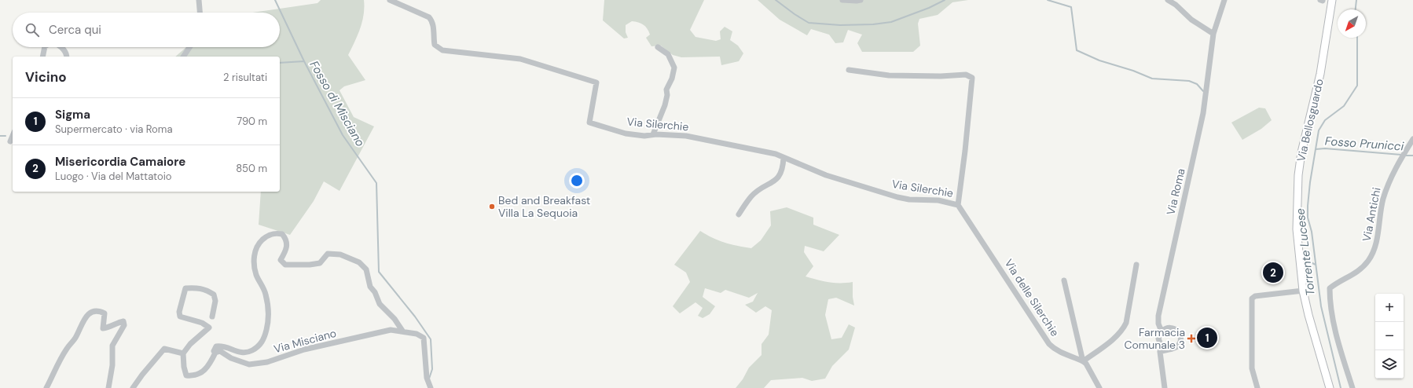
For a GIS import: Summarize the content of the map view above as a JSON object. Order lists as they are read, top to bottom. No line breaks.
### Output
{"streets":{"main road":["Via Bellosguardo"],"street":["Via Silerchie","Via Roma","Via Antichi","Via delle Silerchie","Via Misciano"]},"crossings":[["Via Silerchie","Via delle Silerchie"]],"water":["Fosso di Misciano","Fosso Prunicci","Torrente Lucese"],"places":{"other":["Bed and Breakfast Villa La Sequoia"],"health":["Farmacia Comunale 3"]},"north":"bottom left","page":{"search":"Cerca qui","heading":["Vicino","2 risultati"],"list":[{"mark":"1","name":"Sigma","note":"Supermercato · via Roma","value":"790 m"},{"mark":"2","name":"Misericordia Camaiore","note":"Luogo · Via del Mattatoio","value":"850 m"}],"pins":["2","1"],"map_buttons":["+","−"]}}
